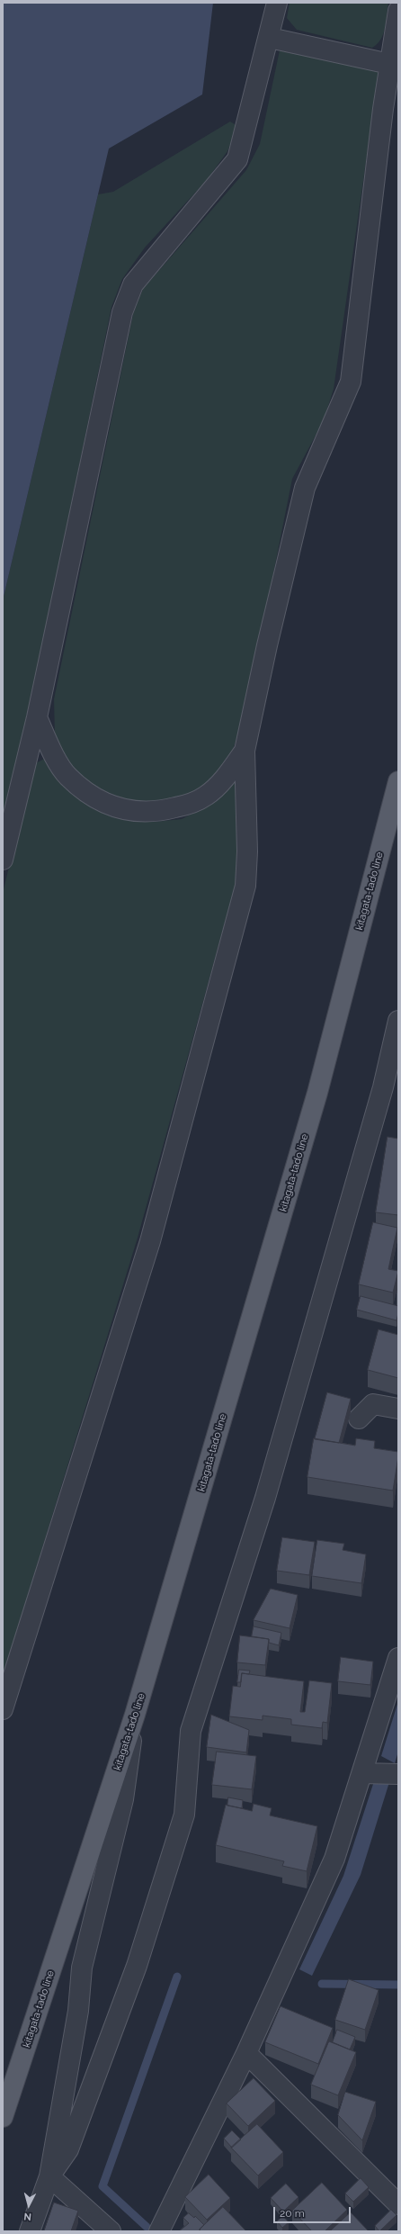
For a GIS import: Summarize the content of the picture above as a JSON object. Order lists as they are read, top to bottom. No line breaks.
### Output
{"streets":{"main road":["kitagata-tado line"]},"scale_bar":"20 m","north":"bottom"}
